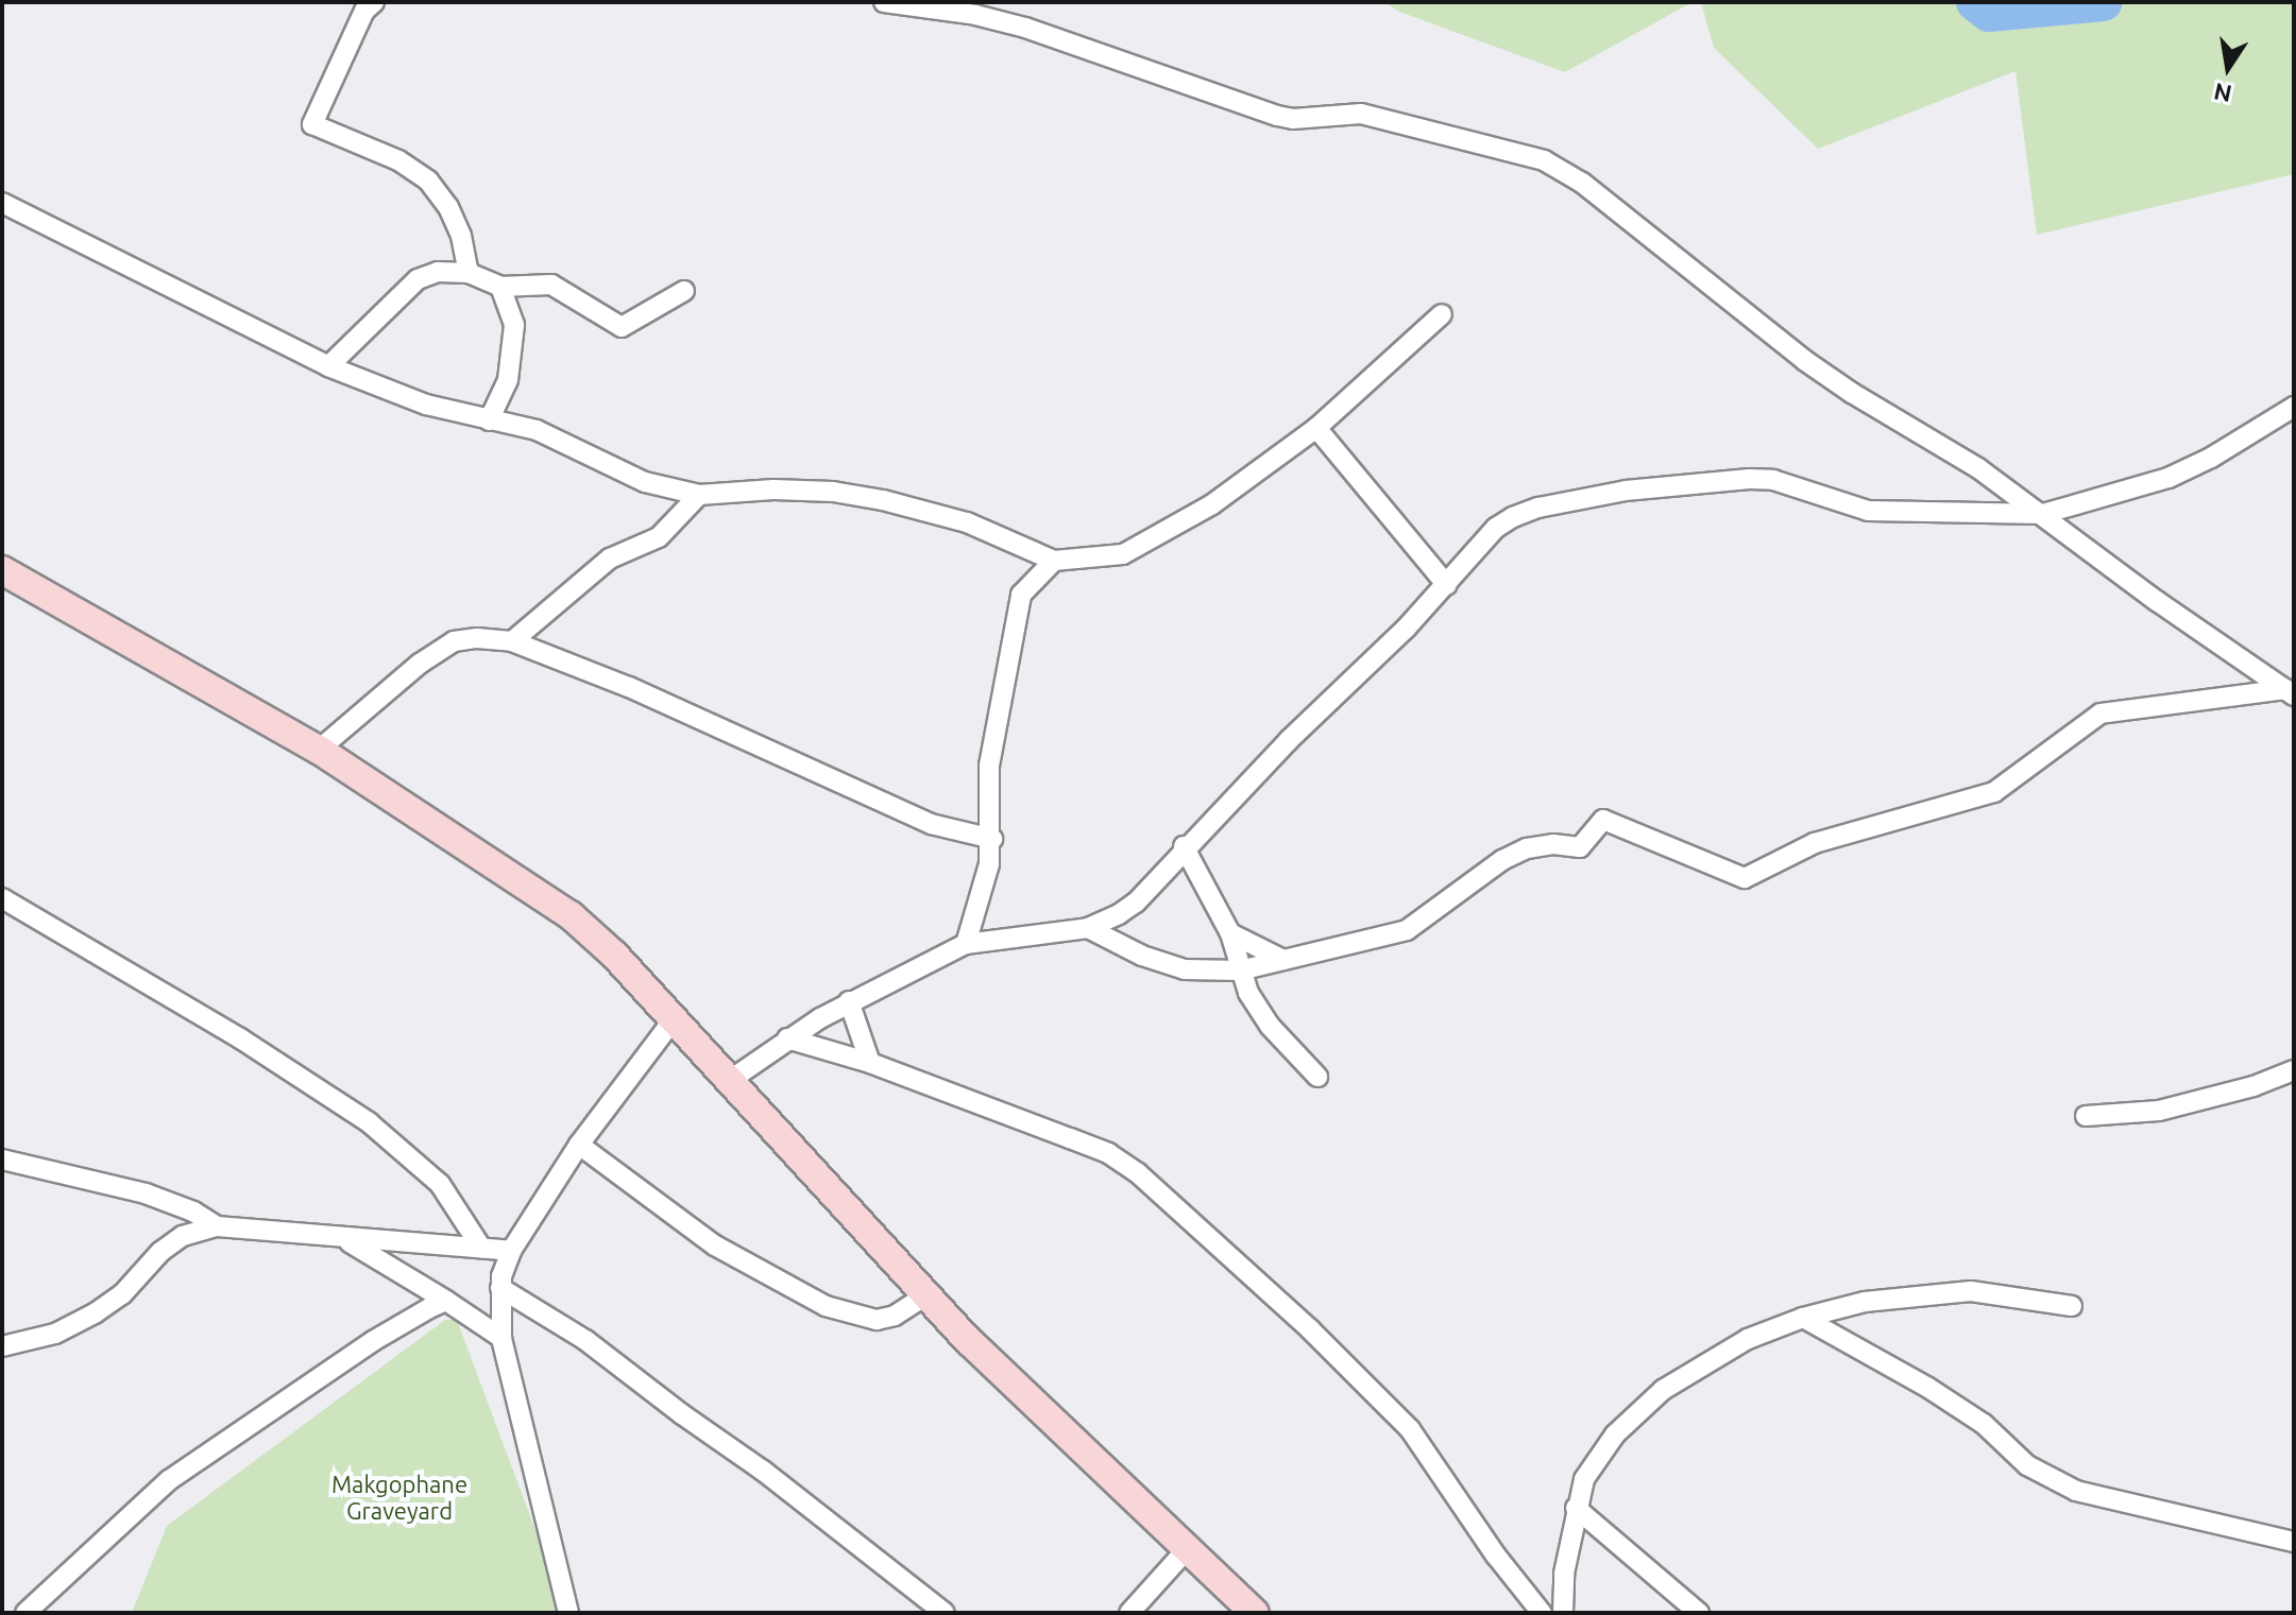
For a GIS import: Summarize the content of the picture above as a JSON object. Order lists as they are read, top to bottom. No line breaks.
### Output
{"parks":["Makgophane Graveyard"],"north":"bottom"}
